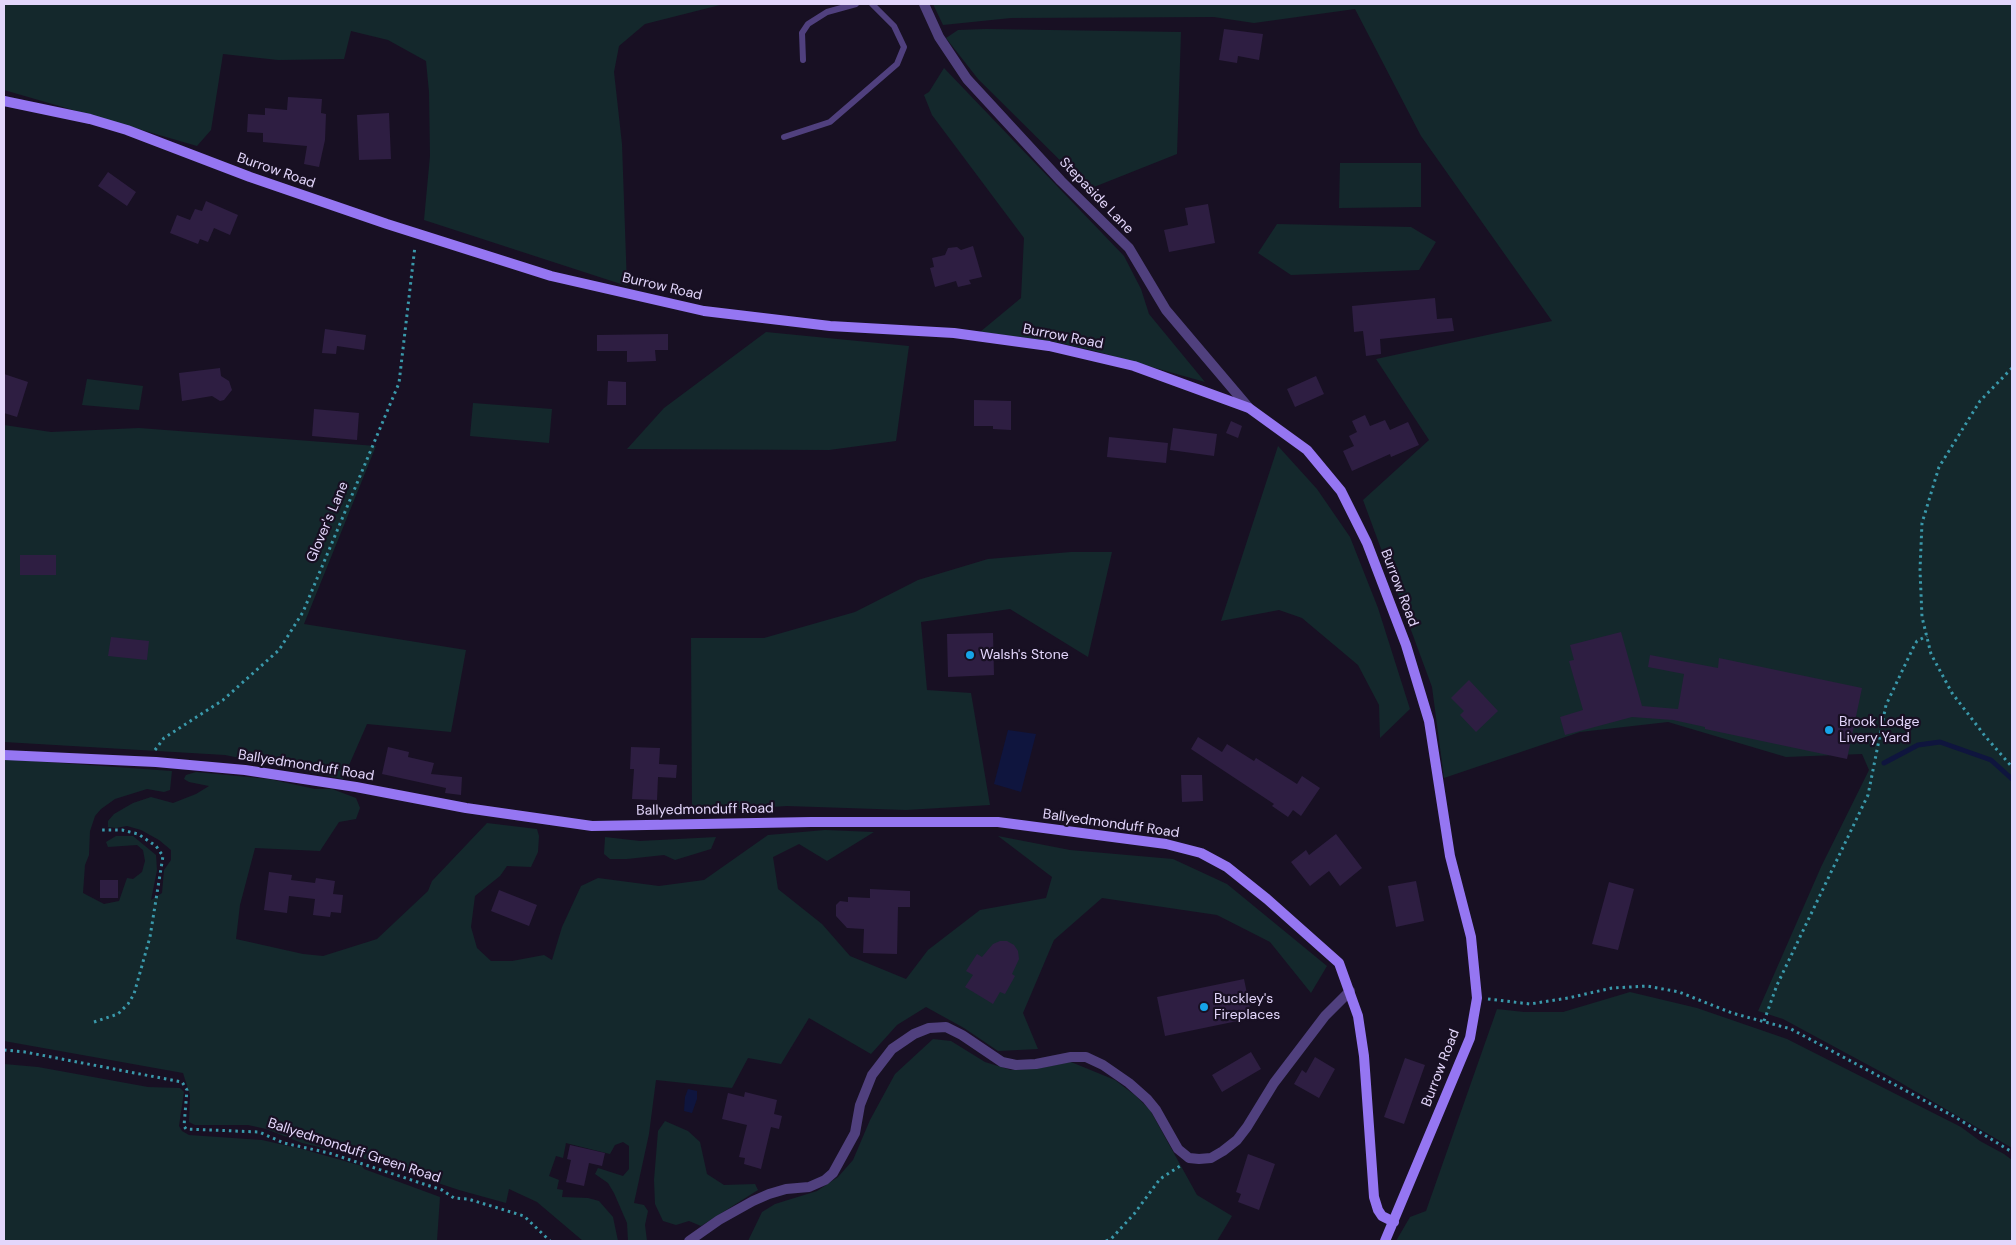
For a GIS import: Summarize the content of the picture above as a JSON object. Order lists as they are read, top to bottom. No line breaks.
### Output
{"streets":{"street":["Burrow Road","Stepaside Lane","Ballyedmonduff Road"],"path":["Glover's Lane","Ballyedmonduff Green Road"]},"crossings":[["Burrow Road","Stepaside Lane"],["Burrow Road","Glover's Lane"],["Burrow Road","Ballyedmonduff Road"]],"places":["Walsh's Stone","Brook Lodge Livery Yard","Buckley's Fireplaces"]}
